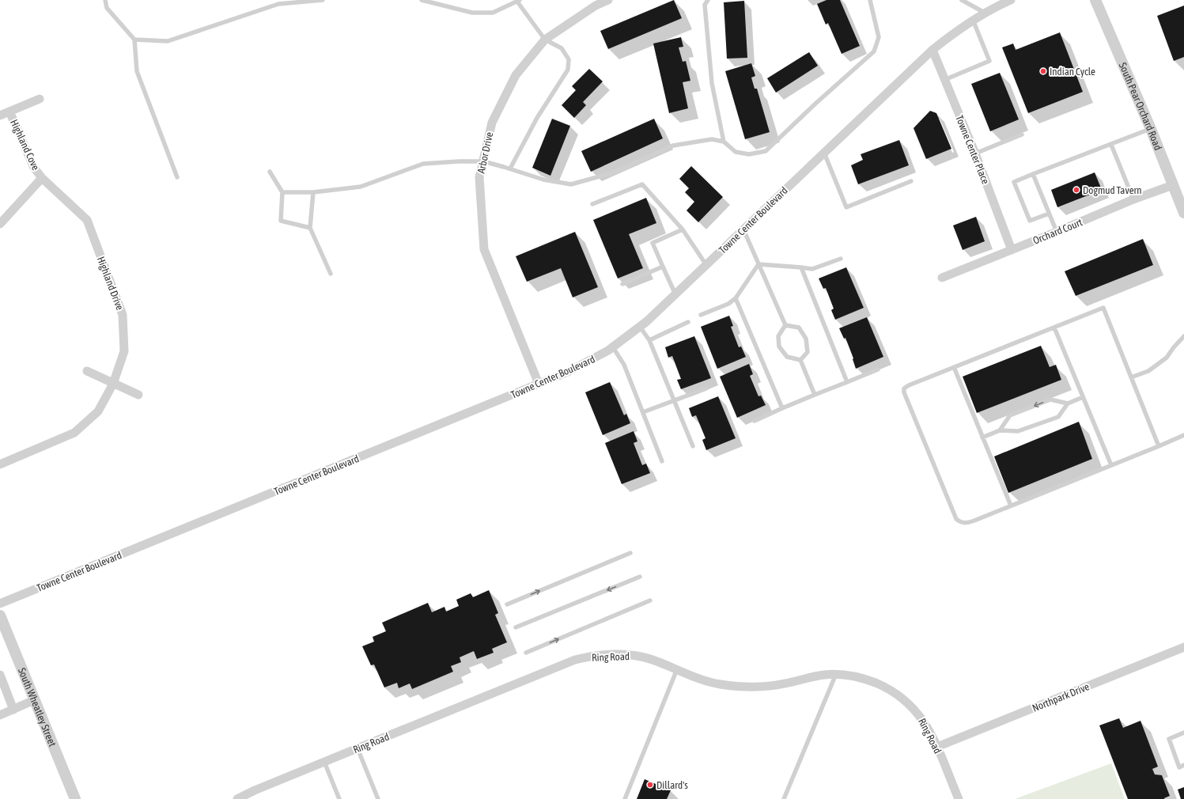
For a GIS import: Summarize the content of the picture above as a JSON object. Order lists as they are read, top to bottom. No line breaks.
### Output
{"streets":{"street":["South Pear Orchard Road","Highland Cove","Towne Center Place","Arbor Drive","Towne Center Boulevard","Orchard Court","Highland Drive","Ring Road","Northpark Drive","South Wheatley Street"]},"crossings":[["South Pear Orchard Road","Orchard Court"],["Highland Cove","Highland Drive"],["Towne Center Place","Towne Center Boulevard"],["Towne Center Place","Orchard Court"],["Arbor Drive","Towne Center Boulevard"],["Ring Road","Northpark Drive"]],"places":["Indian Cycle","Dogmud Tavern","Dillard's"]}
